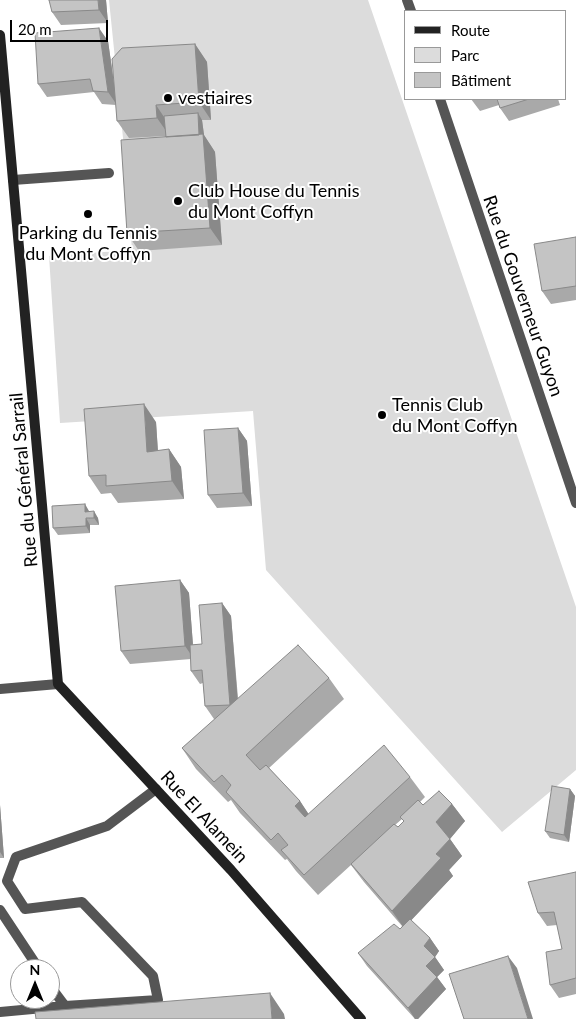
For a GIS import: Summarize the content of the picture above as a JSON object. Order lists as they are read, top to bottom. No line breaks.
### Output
{"streets":{"street":["Rue du Gouverneur Guyon","Rue du Général Sarrail","Rue El Alamein"]},"crossings":[["Rue du Général Sarrail","Rue El Alamein"]],"places":["vestiaires","Club House du Tennis du Mont Coffyn","Parking du Tennis du Mont Coffyn","Tennis Club du Mont Coffyn"],"legend":["Route","Parc","Bâtiment"],"scale_bar":"20 m","north":"top"}
